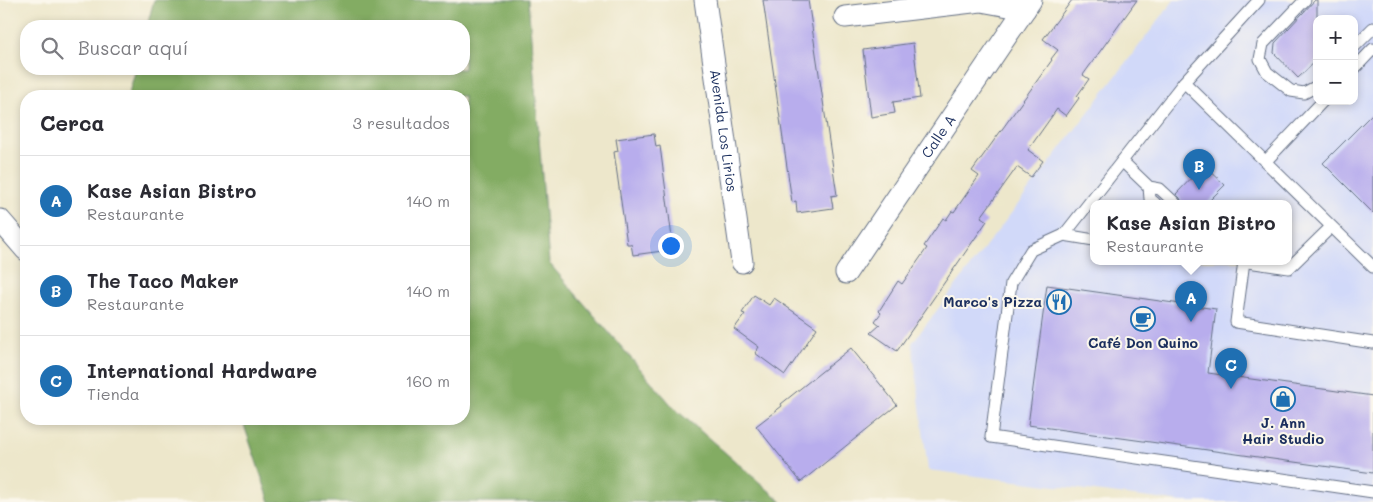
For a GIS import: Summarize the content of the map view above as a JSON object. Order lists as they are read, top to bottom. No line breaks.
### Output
{"streets":{"street":["Avenida Los Lirios","Calle A"]},"places":{"restaurant":["Marco's Pizza"],"cafe":["Café Don Quino"],"shop":["J. Ann Hair Studio"]},"page":{"map_buttons":["+","−"],"search":"Buscar aquí","heading":["Cerca","3 resultados"],"pins":["B","A","C"],"list":[{"mark":"A","name":"Kase Asian Bistro","note":"Restaurante","value":"140 m"},{"mark":"B","name":"The Taco Maker","note":"Restaurante","value":"140 m"},{"mark":"C","name":"International Hardware","note":"Tienda","value":"160 m"}],"popup":["Kase Asian Bistro","Restaurante"]}}
